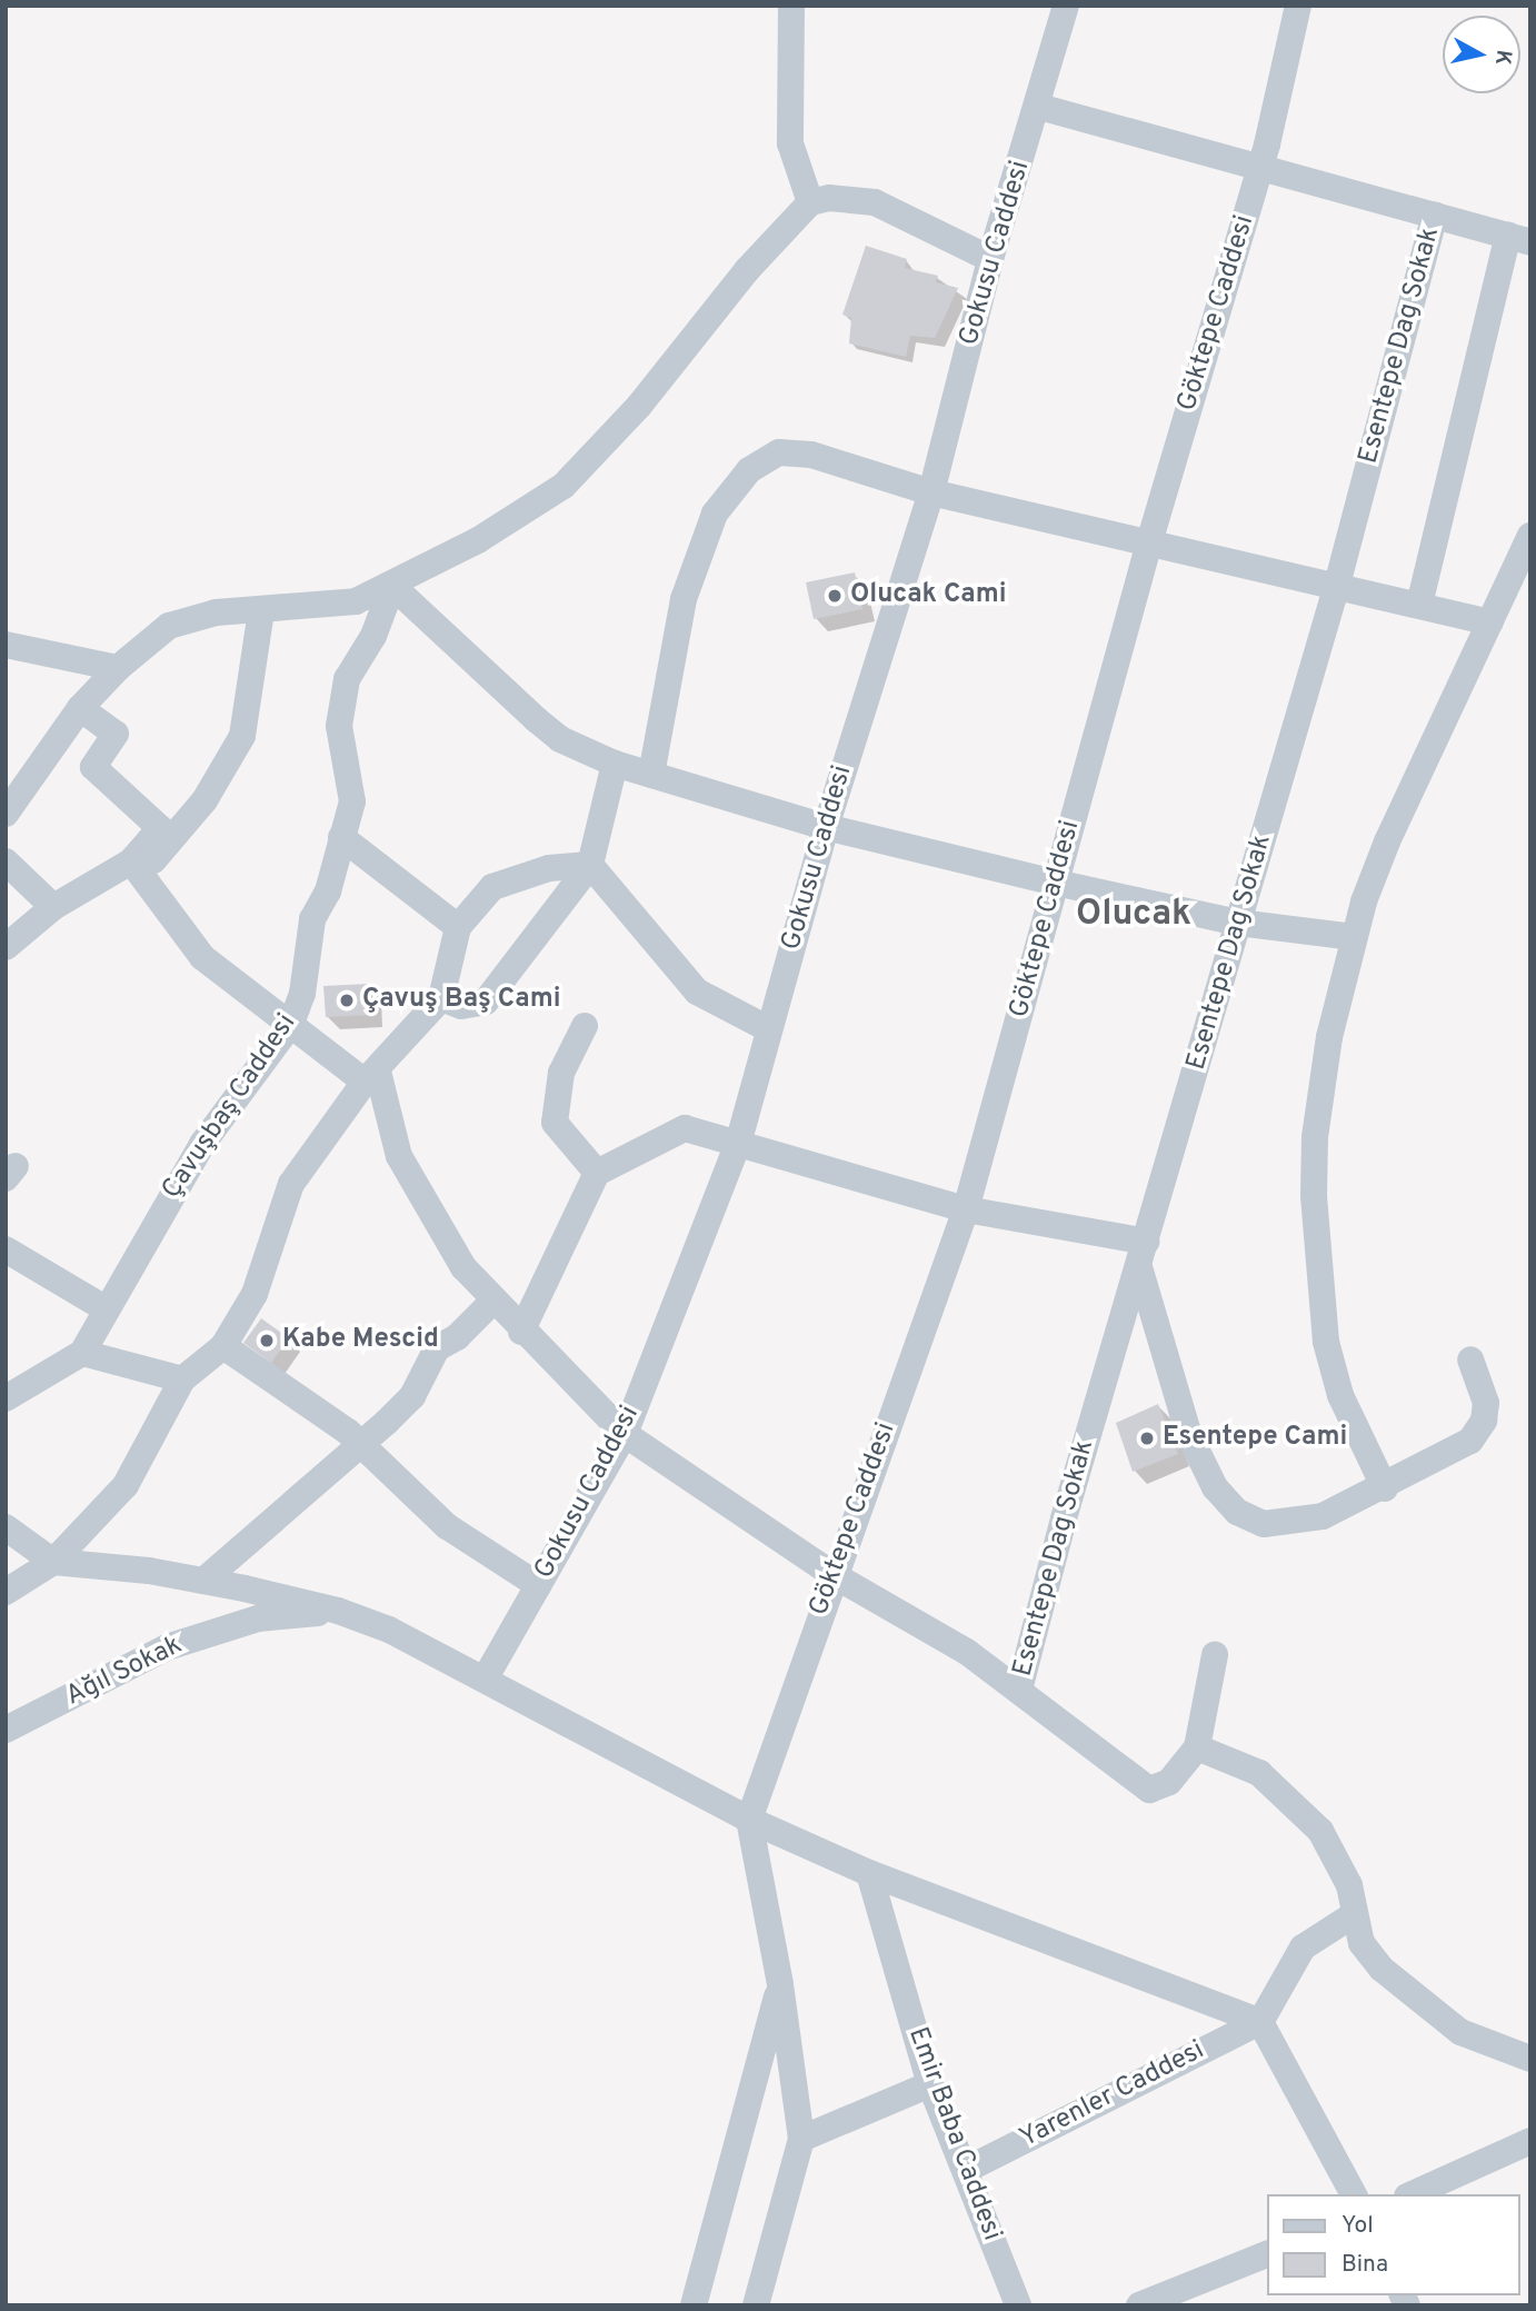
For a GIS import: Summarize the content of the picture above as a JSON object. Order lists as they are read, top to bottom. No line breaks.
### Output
{"streets":{"street":["Gokusu Caddesi","Göktepe Caddesi","Esentepe Dag Sokak","Çavuşbaş Caddesi","Ağıl Sokak","Yarenler Caddesi","Emir Baba Caddesi"]},"crossings":[["Yarenler Caddesi","Emir Baba Caddesi"]],"districts":["Olucak"],"places":["Olucak Cami","Çavuş Baş Cami","Kabe Mescid","Esentepe Cami"],"legend":["Yol","Bina"],"north":"right"}
